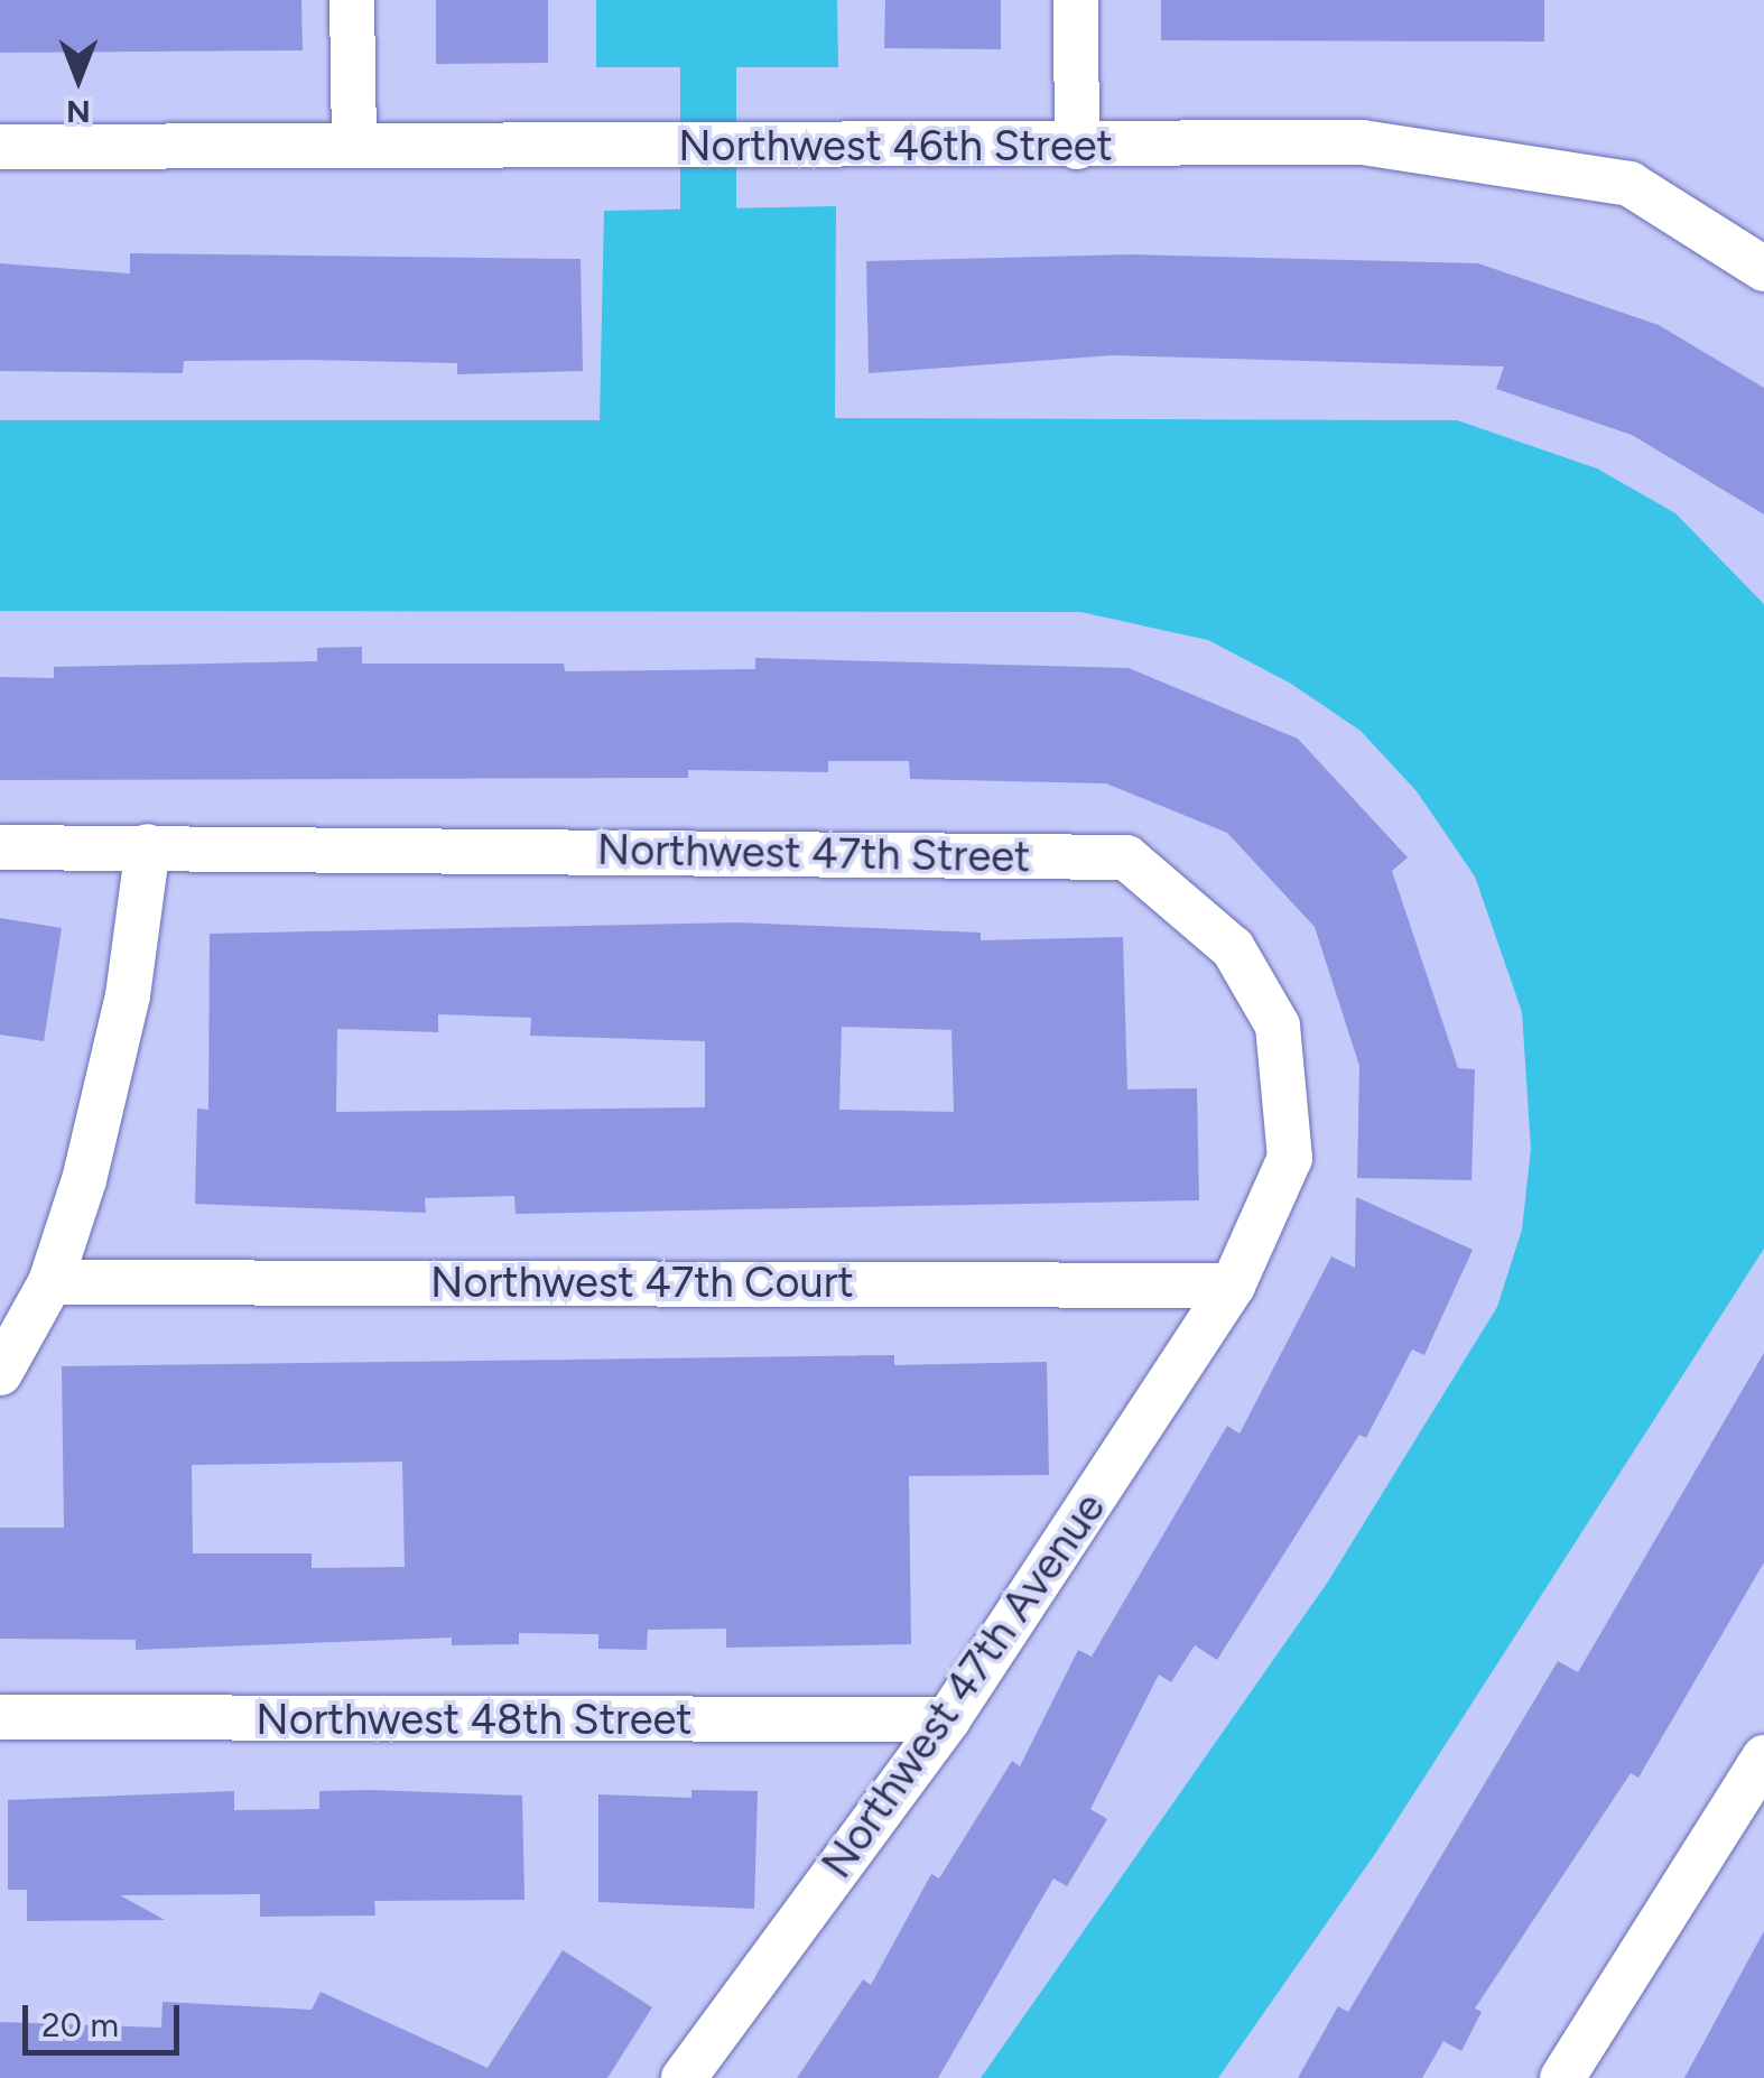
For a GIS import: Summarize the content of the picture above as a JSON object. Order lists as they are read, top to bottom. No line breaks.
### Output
{"streets":{"street":["Northwest 46th Street","Northwest 47th Street","Northwest 47th Court","Northwest 47th Avenue","Northwest 48th Street"]},"crossings":[["Northwest 47th Street","Northwest 47th Court"],["Northwest 47th Street","Northwest 47th Avenue"],["Northwest 47th Court","Northwest 47th Avenue"],["Northwest 47th Avenue","Northwest 48th Street"]],"scale_bar":"20 m","north":"bottom"}
